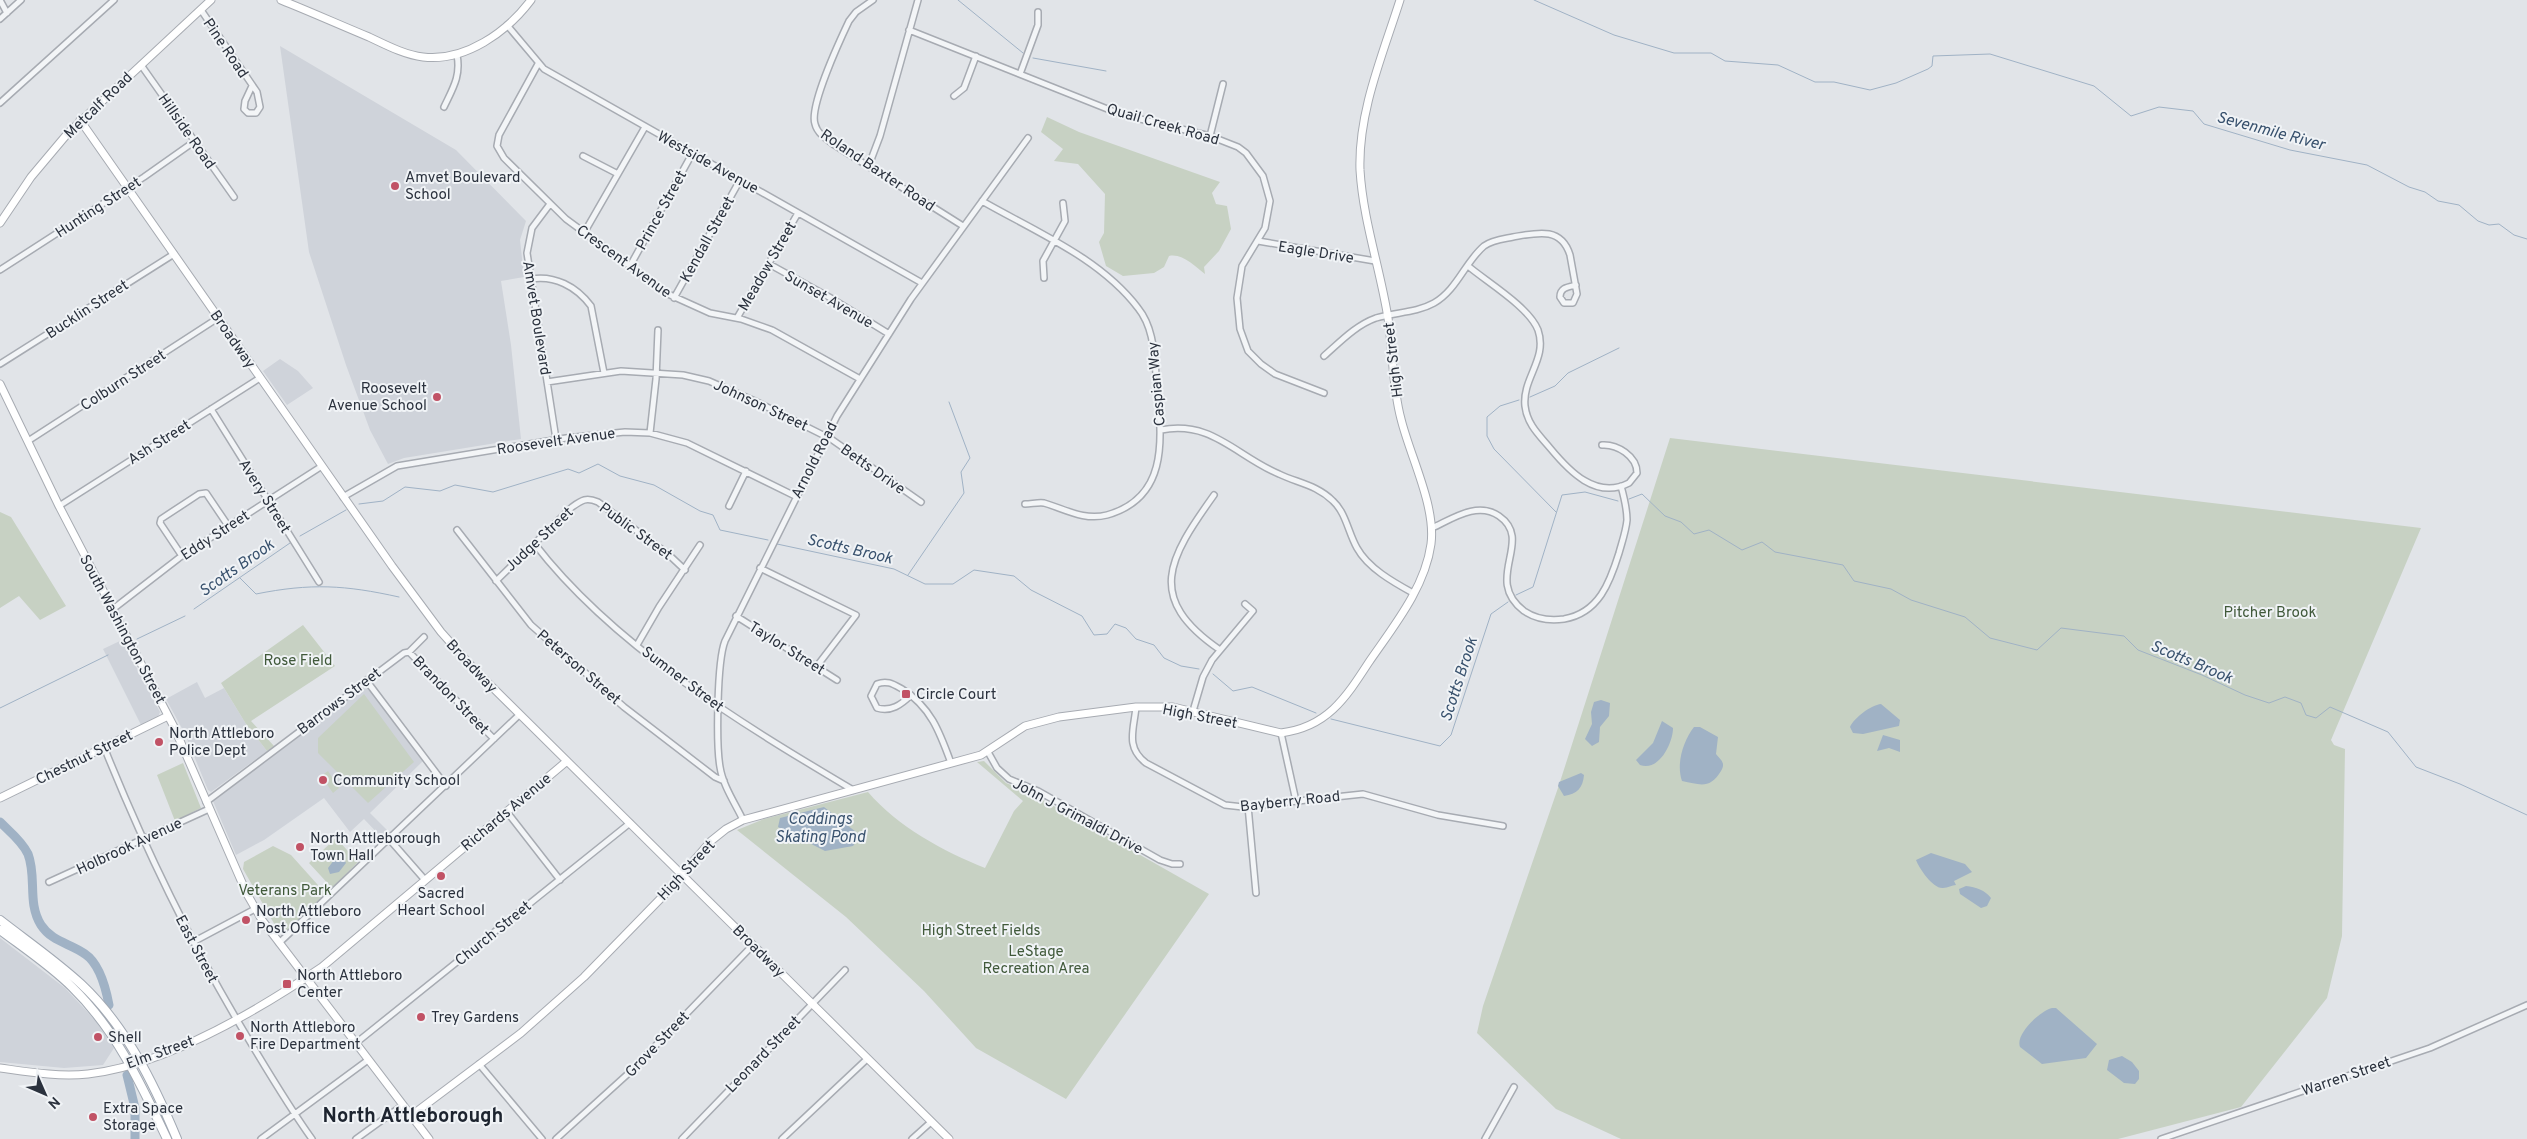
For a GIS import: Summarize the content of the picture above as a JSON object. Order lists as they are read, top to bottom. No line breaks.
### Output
{"streets":{"street":["Pine Road","Metcalf Road","Quail Creek Road","Hillside Road","Westside Avenue","Roland Baxter Road","Hunting Street","Prince Street","Kendall Street","Eagle Drive","Crescent Avenue","Meadow Street","Sunset Avenue","Bucklin Street","Amvet Boulevard","Broadway","High Street","Colburn Street","Caspian Way","Johnson Street","Roosevelt Avenue","Ash Street","Arnold Road","Betts Drive","Avery Street","Public Street","Eddy Street","Judge Street","South Washington Street","Taylor Street","Peterson Street","Sumner Street","Brandon Street","Barrows Street","Chestnut Street","Bayberry Road","Richards Avenue","John J Grimaldi Drive","Holbrook Avenue","Church Street","East Street","Grove Street","Elm Street","Leonard Street","Warren Street"]},"crossings":[["Pine Road","Metcalf Road"],["Metcalf Road","Hillside Road"],["Metcalf Road","Broadway"],["Quail Creek Road","Eagle Drive"],["Hillside Road","Hunting Street"],["Westside Avenue","Prince Street"],["Westside Avenue","Kendall Street"],["Westside Avenue","Crescent Avenue"],["Westside Avenue","Meadow Street"],["Westside Avenue","Arnold Road"],["Roland Baxter Road","Arnold Road"],["Hunting Street","Broadway"],["Prince Street","Crescent Avenue"],["Kendall Street","Crescent Avenue"],["Eagle Drive","High Street"],["Crescent Avenue","Meadow Street"],["Crescent Avenue","Amvet Boulevard"],["Crescent Avenue","Arnold Road"],["Meadow Street","Sunset Avenue"],["Sunset Avenue","Arnold Road"],["Bucklin Street","Broadway"],["Amvet Boulevard","Johnson Street"],["Amvet Boulevard","Roosevelt Avenue"],["Broadway","High Street"],["Broadway","Colburn Street"],["Broadway","Roosevelt Avenue"],["Broadway","Ash Street"],["Broadway","Eddy Street"],["Broadway","Richards Avenue"],["Broadway","Church Street"],["Broadway","Grove Street"],["Broadway","Leonard Street"],["High Street","Arnold Road"],["High Street","South Washington Street"],["High Street","Sumner Street"],["High Street","Bayberry Road"],["High Street","John J Grimaldi Drive"],["Colburn Street","South Washington Street"],["Caspian Way","Arnold Road"],["Johnson Street","Arnold Road"],["Johnson Street","Betts Drive"],["Roosevelt Avenue","Arnold Road"],["Ash Street","Avery Street"],["Ash Street","South Washington Street"],["Arnold Road","Betts Drive"],["Arnold Road","Taylor Street"],["Arnold Road","Peterson Street"],["Arnold Road","Sumner Street"],["Avery Street","Eddy Street"],["Public Street","Judge Street"],["Eddy Street","South Washington Street"],["Judge Street","Peterson Street"],["Judge Street","Sumner Street"],["South Washington Street","Barrows Street"],["South Washington Street","Chestnut Street"],["South Washington Street","Richards Avenue"],["South Washington Street","Holbrook Avenue"],["South Washington Street","Church Street"],["South Washington Street","Elm Street"],["Brandon Street","Barrows Street"],["Chestnut Street","East Street"],["Richards Avenue","Elm Street"],["Holbrook Avenue","East Street"],["East Street","Elm Street"]],"districts":["North Attleborough"],"water":["Sevenmile River","Scotts Brook","Coddings Skating Pond"],"parks":["Pitcher Brook","Rose Field","Veterans Park","High Street Fields","LeStage Recreation Area"],"places":{"other":["Amvet Boulevard School","Roosevelt Avenue School","North Attleboro Police Dept","Community School","North Attleborough Town Hall","Sacred Heart School","North Attleboro Post Office","Trey Gardens","North Attleboro Fire Department","Shell","Extra Space Storage"],"transit":["Circle Court","North Attleboro Center"]},"north":"bottom right"}
